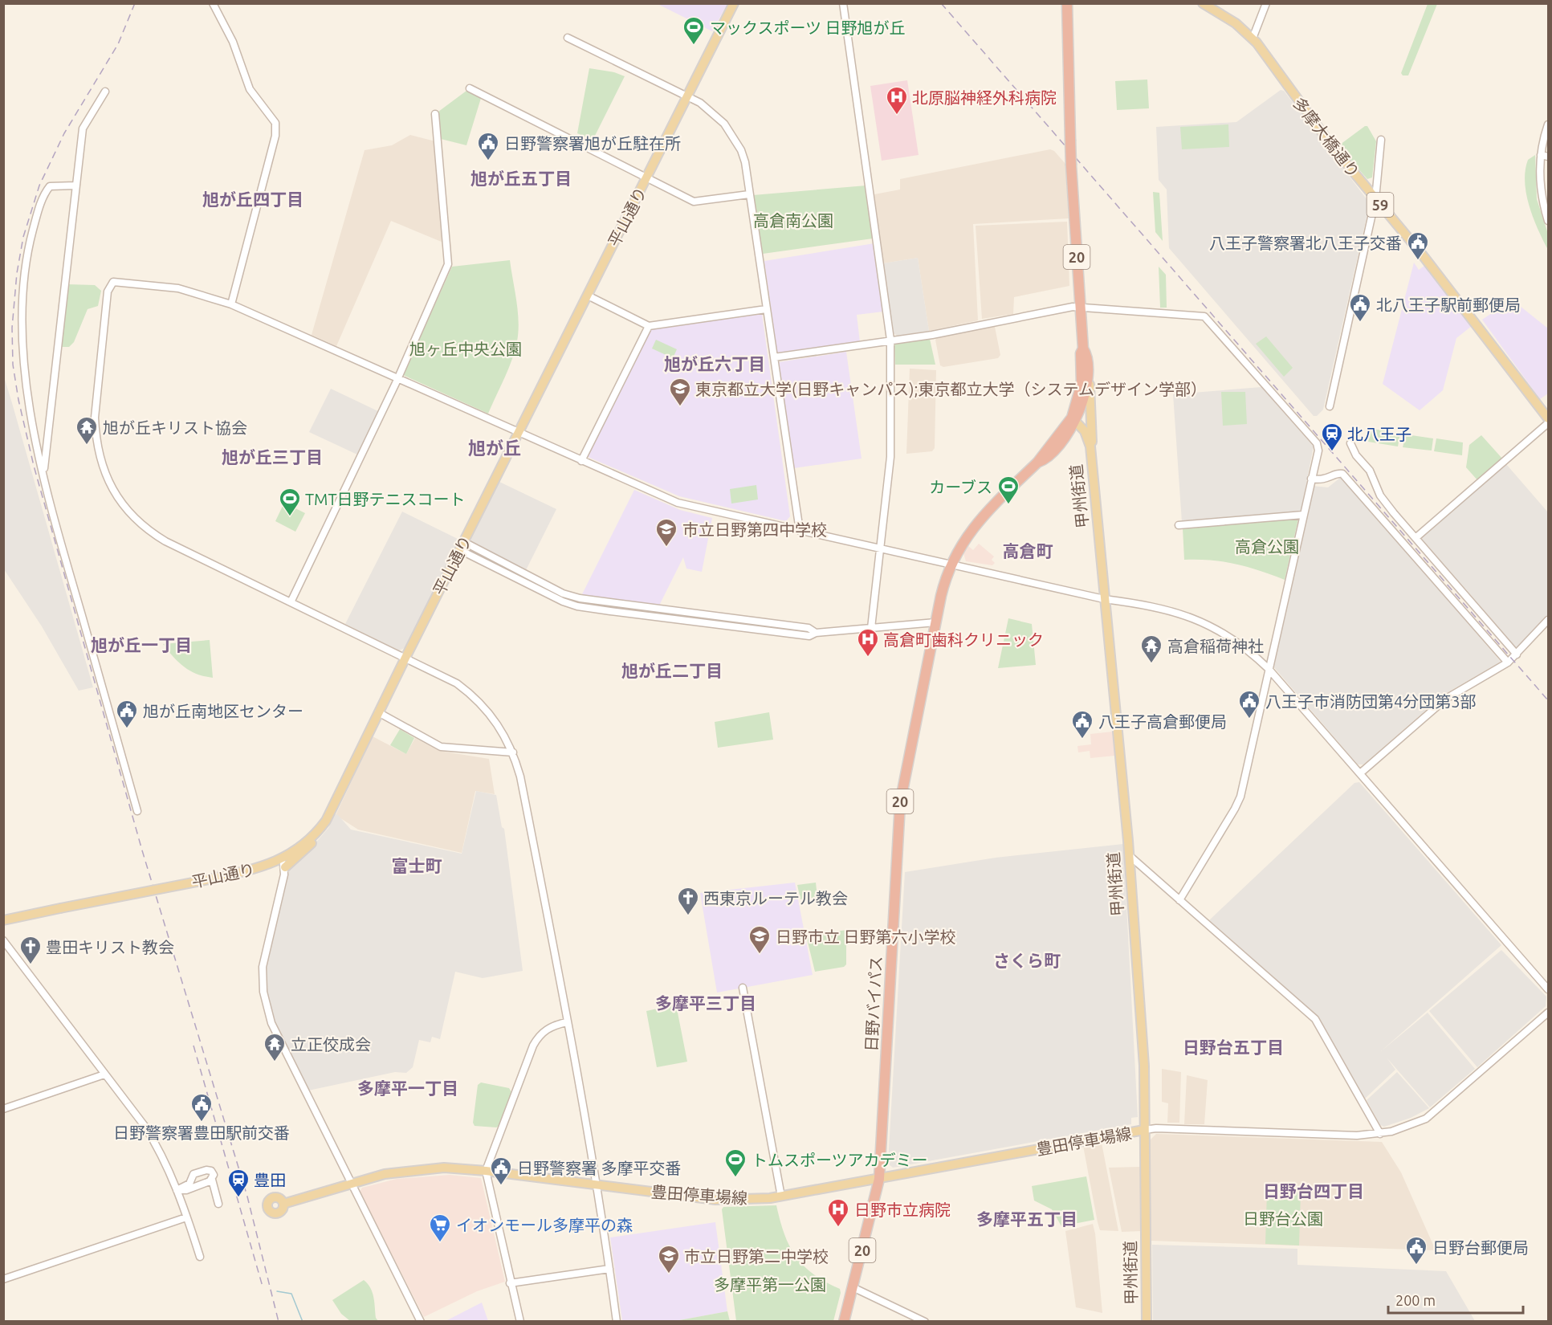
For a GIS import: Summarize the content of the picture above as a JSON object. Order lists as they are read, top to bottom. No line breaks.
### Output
{"streets":{"highway":["20","日野バイパス"],"main road":["多摩大橋通り","59","平山通り","甲州街道","豊田停車場線"]},"crossings":[["20","甲州街道"],["20","日野バイパス"],["甲州街道","日野バイパス"],["甲州街道","豊田停車場線"],["日野バイパス","豊田停車場線"]],"districts":["旭が丘五丁目","旭が丘四丁目","旭が丘六丁目","旭が丘","旭が丘三丁目","高倉町","旭が丘一丁目","旭が丘二丁目","富士町","さくら町","多摩平三丁目","日野台五丁目","多摩平一丁目","日野台四丁目","多摩平五丁目"],"parks":["高倉南公園","旭ヶ丘中央公園","高倉公園","日野台公園","多摩平第一公園"],"places":{"sports":["マックスポーツ 日野旭が丘","カーブス","TMT日野テニスコート","トムスポーツアカデミー"],"hospital":["北原脳神経外科病院","高倉町歯科クリニック","日野市立病院"],"public building":["日野警察署旭が丘駐在所","八王子警察署北八王子交番","北八王子駅前郵便局","八王子市消防団第4分団第3部","旭が丘南地区センター","八王子高倉郵便局","日野警察署豊田駅前交番","日野警察署 多摩平交番","日野台郵便局"],"school or university":["東京都立大学(日野キャンパス);東京都立大学（システムデザイン学部）","市立日野第四中学校","日野市立 日野第六小学校","市立日野第二中学校"],"temple":["旭が丘キリスト協会","高倉稲荷神社","立正佼成会"],"station":["北八王子","豊田"],"church":["西東京ルーテル教会","豊田キリスト教会"],"supermarket":["イオンモール多摩平の森"]},"scale_bar":"200 m"}
